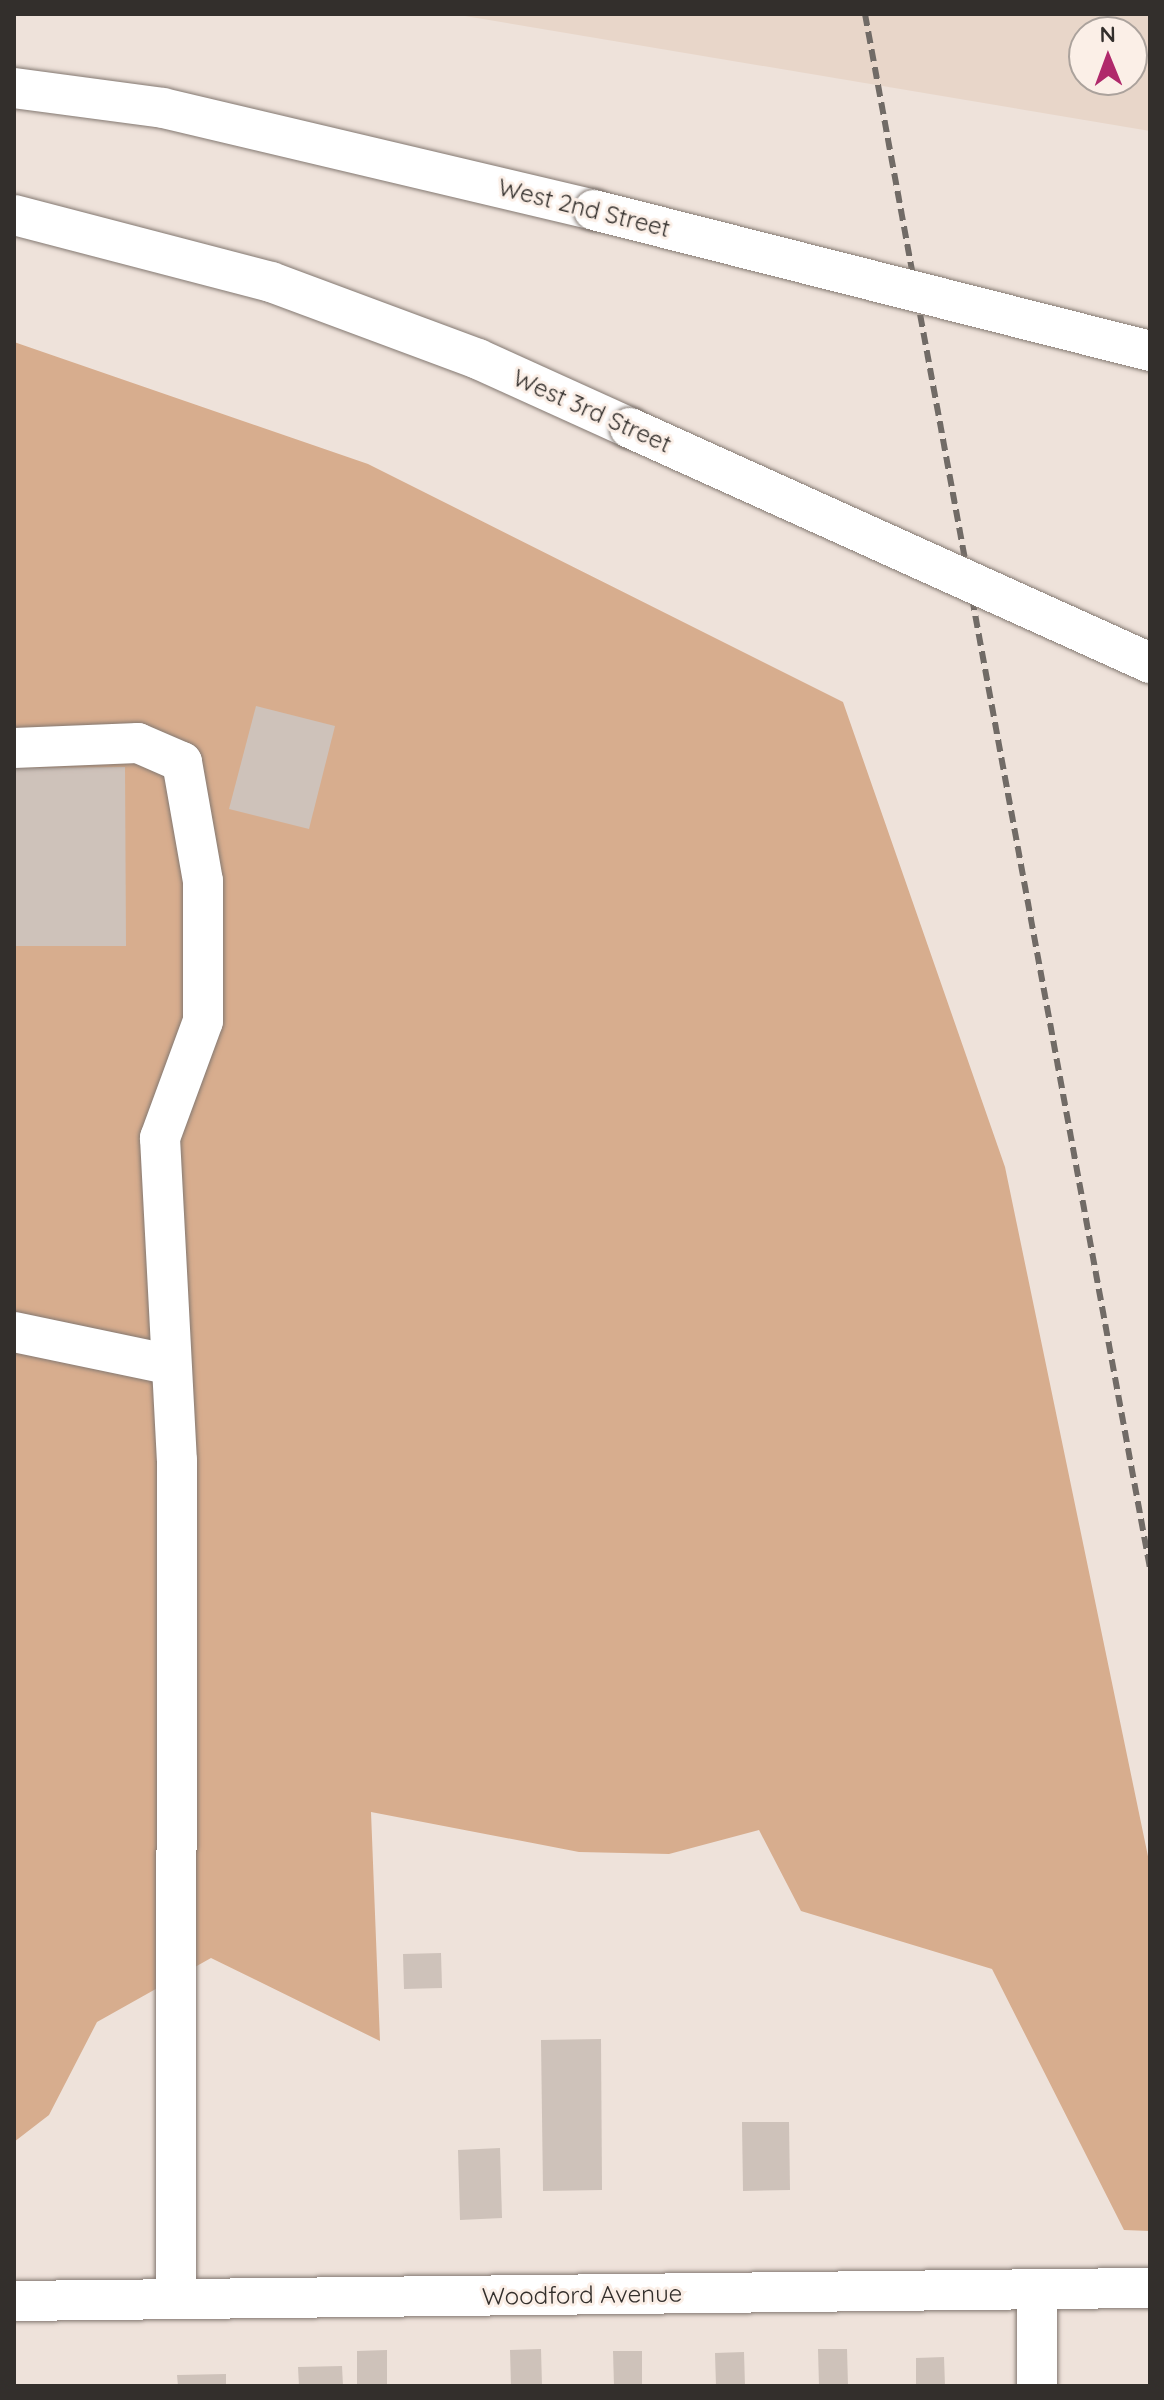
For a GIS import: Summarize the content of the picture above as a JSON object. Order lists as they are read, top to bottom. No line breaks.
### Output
{"streets":{"street":["West 2nd Street","West 3rd Street","Woodford Avenue"]},"north":"top"}
